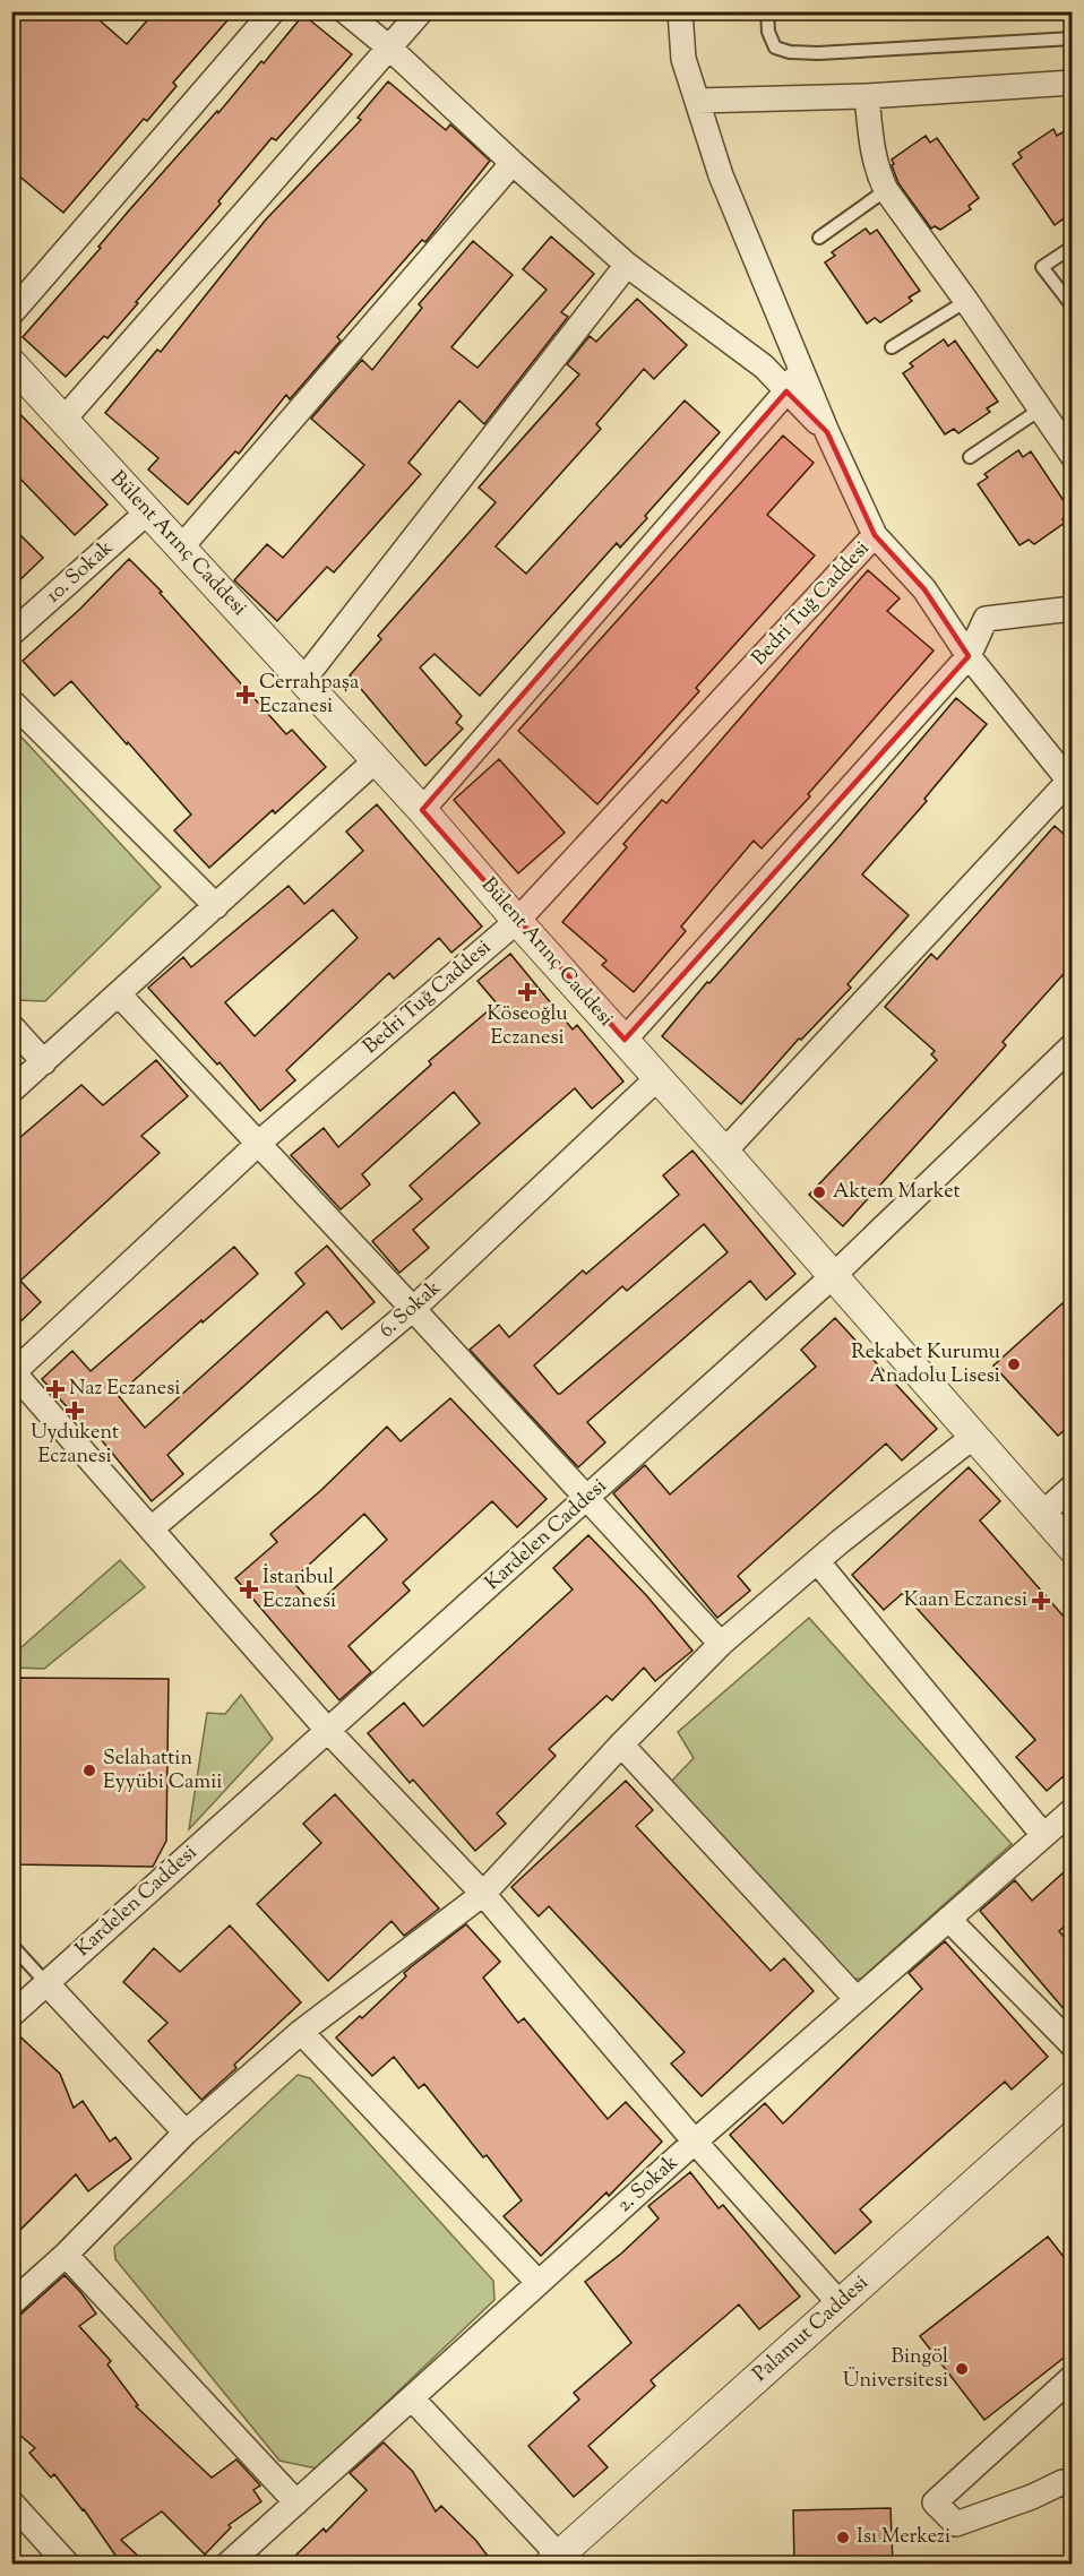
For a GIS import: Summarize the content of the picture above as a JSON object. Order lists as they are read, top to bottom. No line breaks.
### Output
{"streets":{"street":["Bülent Arınç Caddesi","10. Sokak","Bedri Tuğ Caddesi","6. Sokak","Kardelen Caddesi","2. Sokak","Palamut Caddesi"]},"crossings":[["Bülent Arınç Caddesi","10. Sokak"],["Bülent Arınç Caddesi","Bedri Tuğ Caddesi"],["Bülent Arınç Caddesi","6. Sokak"],["Bülent Arınç Caddesi","Kardelen Caddesi"]],"places":{"health":["Cerrahpaşa Eczanesi","Köseoğlu Eczanesi","Naz Eczanesi","Uydukent Eczanesi","İstanbul Eczanesi","Kaan Eczanesi"],"other":["Aktem Market","Rekabet Kurumu Anadolu Lisesi","Selahattin Eyyübi Camii","Bingöl Üniversitesi","Isı Merkezi"]}}
